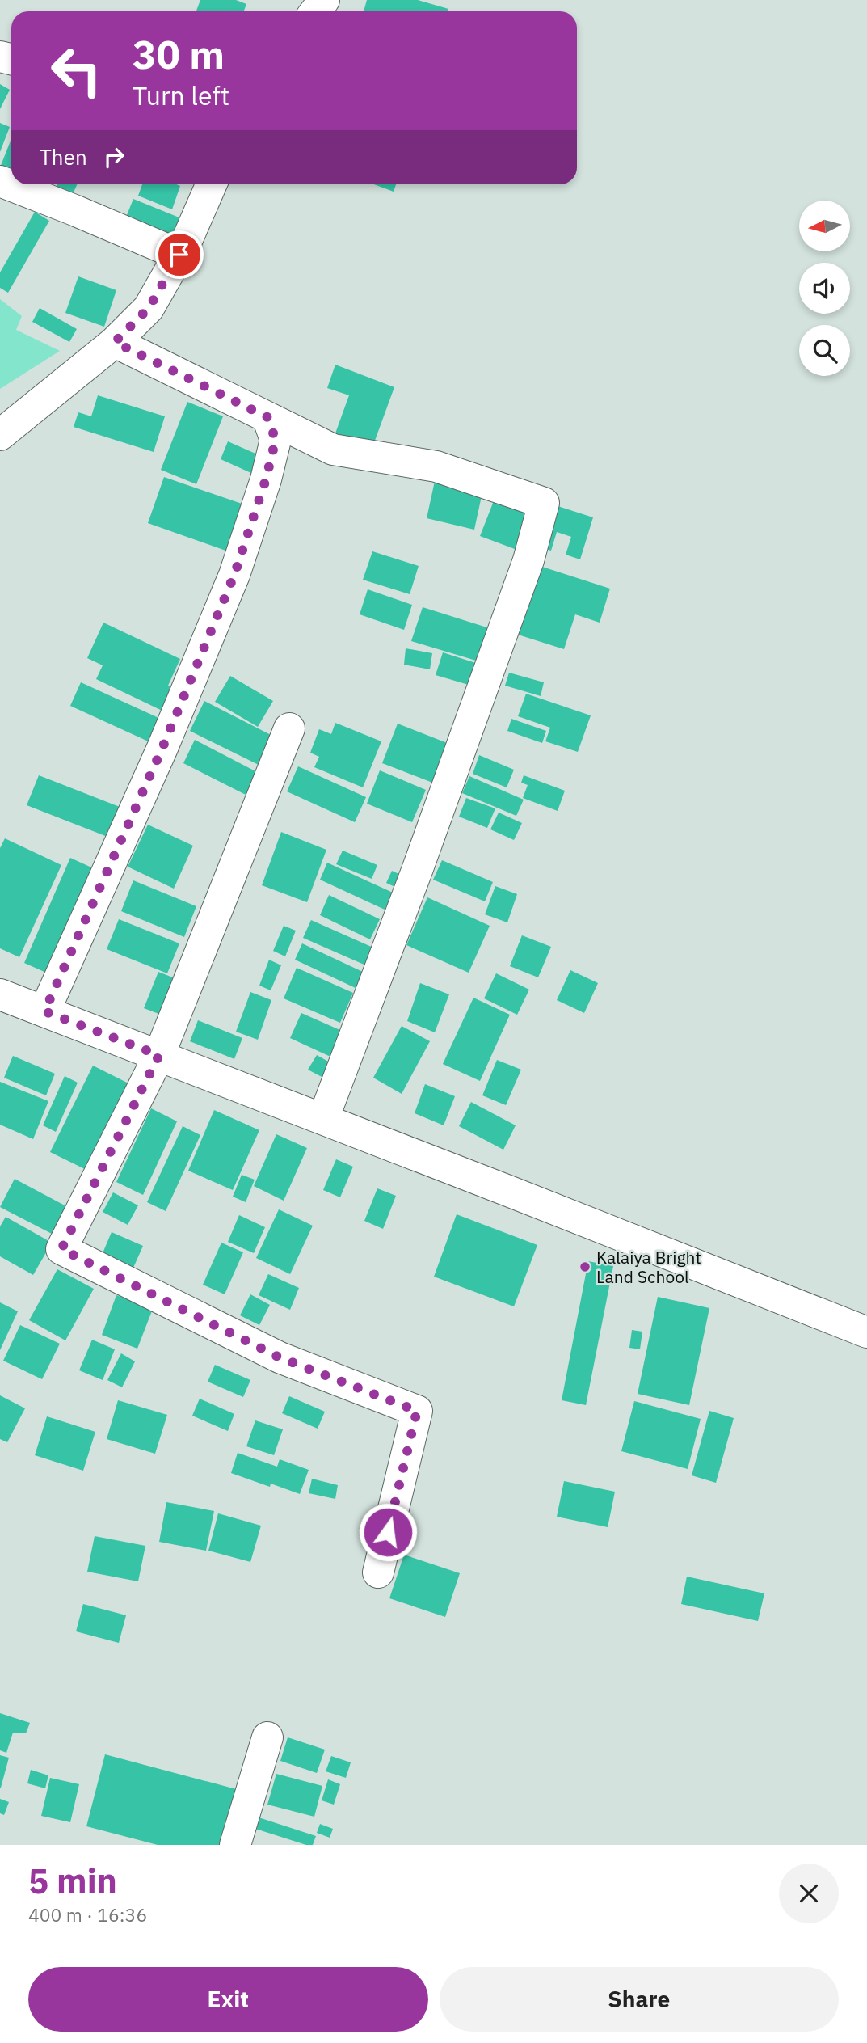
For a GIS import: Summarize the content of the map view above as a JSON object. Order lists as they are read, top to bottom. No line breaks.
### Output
{"places":["Kalaiya Bright Land School"],"north":"left","page":{"turn":["30 m","Turn left"],"then":"Then","heading":["5 min","400 m · 16:36"],"buttons":["Exit","Share"]}}
